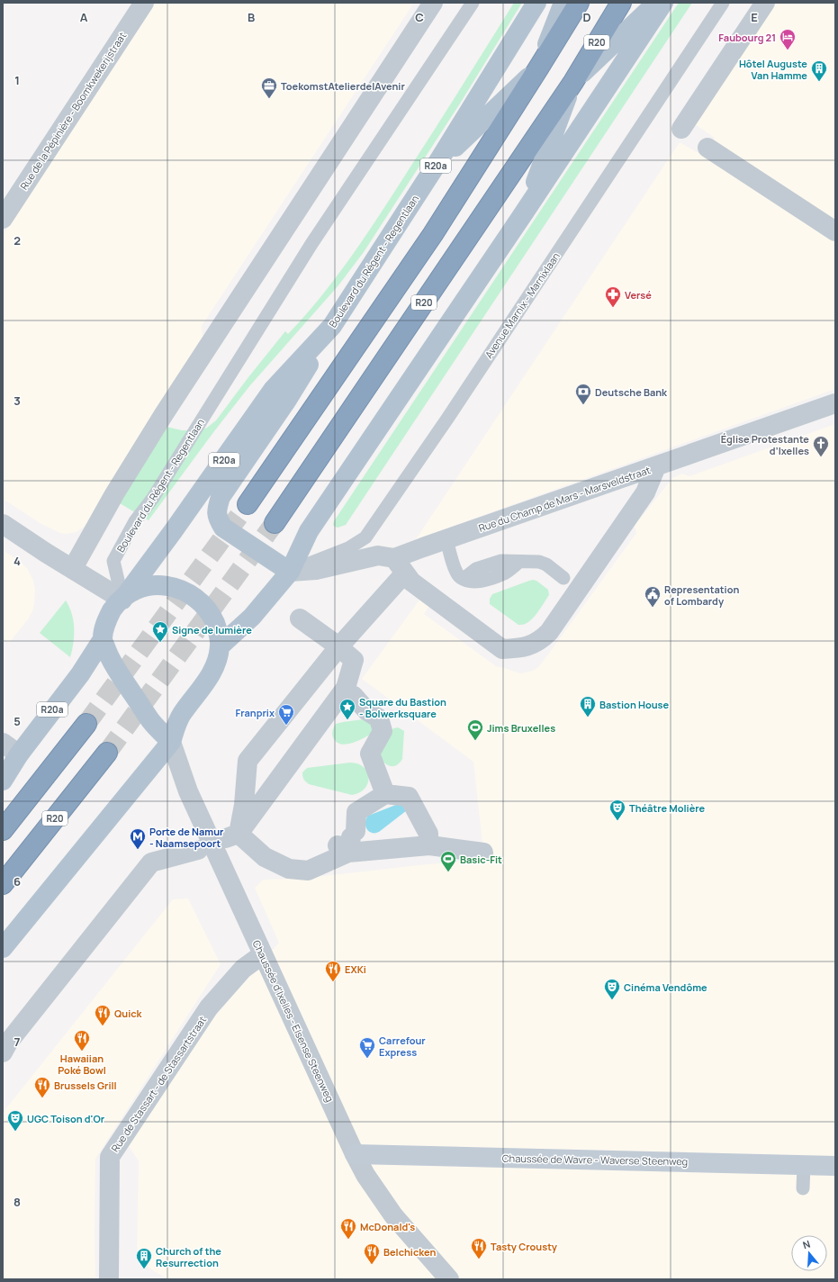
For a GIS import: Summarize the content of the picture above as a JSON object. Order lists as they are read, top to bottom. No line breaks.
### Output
{"streets":{"highway":["R20"],"main road":["R20a","Boulevard du Régent - Regentlaan","Avenue Marnix - Marnixlaan"],"street":["Rue de la Pépinière - Boomkwekerijstraat","Rue du Champ de Mars - Marsveldstraat","Chaussée d'Ixelles - Elsense Steenweg","Rue de Stassart - de Stassartstraat","Chaussée de Wavre - Waverse Steenweg"]},"crossings":[["R20a","Boulevard du Régent - Regentlaan"],["R20a","Avenue Marnix - Marnixlaan"],["Boulevard du Régent - Regentlaan","Avenue Marnix - Marnixlaan"],["Avenue Marnix - Marnixlaan","Rue du Champ de Mars - Marsveldstraat"],["Chaussée d'Ixelles - Elsense Steenweg","Rue de Stassart - de Stassartstraat"],["Chaussée d'Ixelles - Elsense Steenweg","Chaussée de Wavre - Waverse Steenweg"]],"places":{"hotel":["Faubourg 21"],"building":["Hôtel Auguste Van Hamme","Bastion House","Church of the Resurrection"],"office":["ToekomstAtelierdelAvenir"],"pharmacy":["Versé"],"bank":["Deutsche Bank"],"church":["Église Protestante d’Ixelles"],"public building":["Representation of Lombardy"],"place":["Signe de lumière","Square du Bastion - Bolwerksquare"],"supermarket":["Franprix","Carrefour Express"],"sports":["Jims Bruxelles","Basic-Fit"],"theatre":["Théâtre Molière","Cinéma Vendôme","UGC Toison d'Or"],"metro station":["Porte de Namur - Naamsepoort"],"restaurant":["EXKi","Quick","Hawaiian Poké Bowl","Brussels Grill","McDonald's","Tasty Crousty","Belchicken"]},"north":"top","grid":{"columns":["A","B","C","D","E"],"rows":["1","2","3","4","5","6","7","8"]}}
